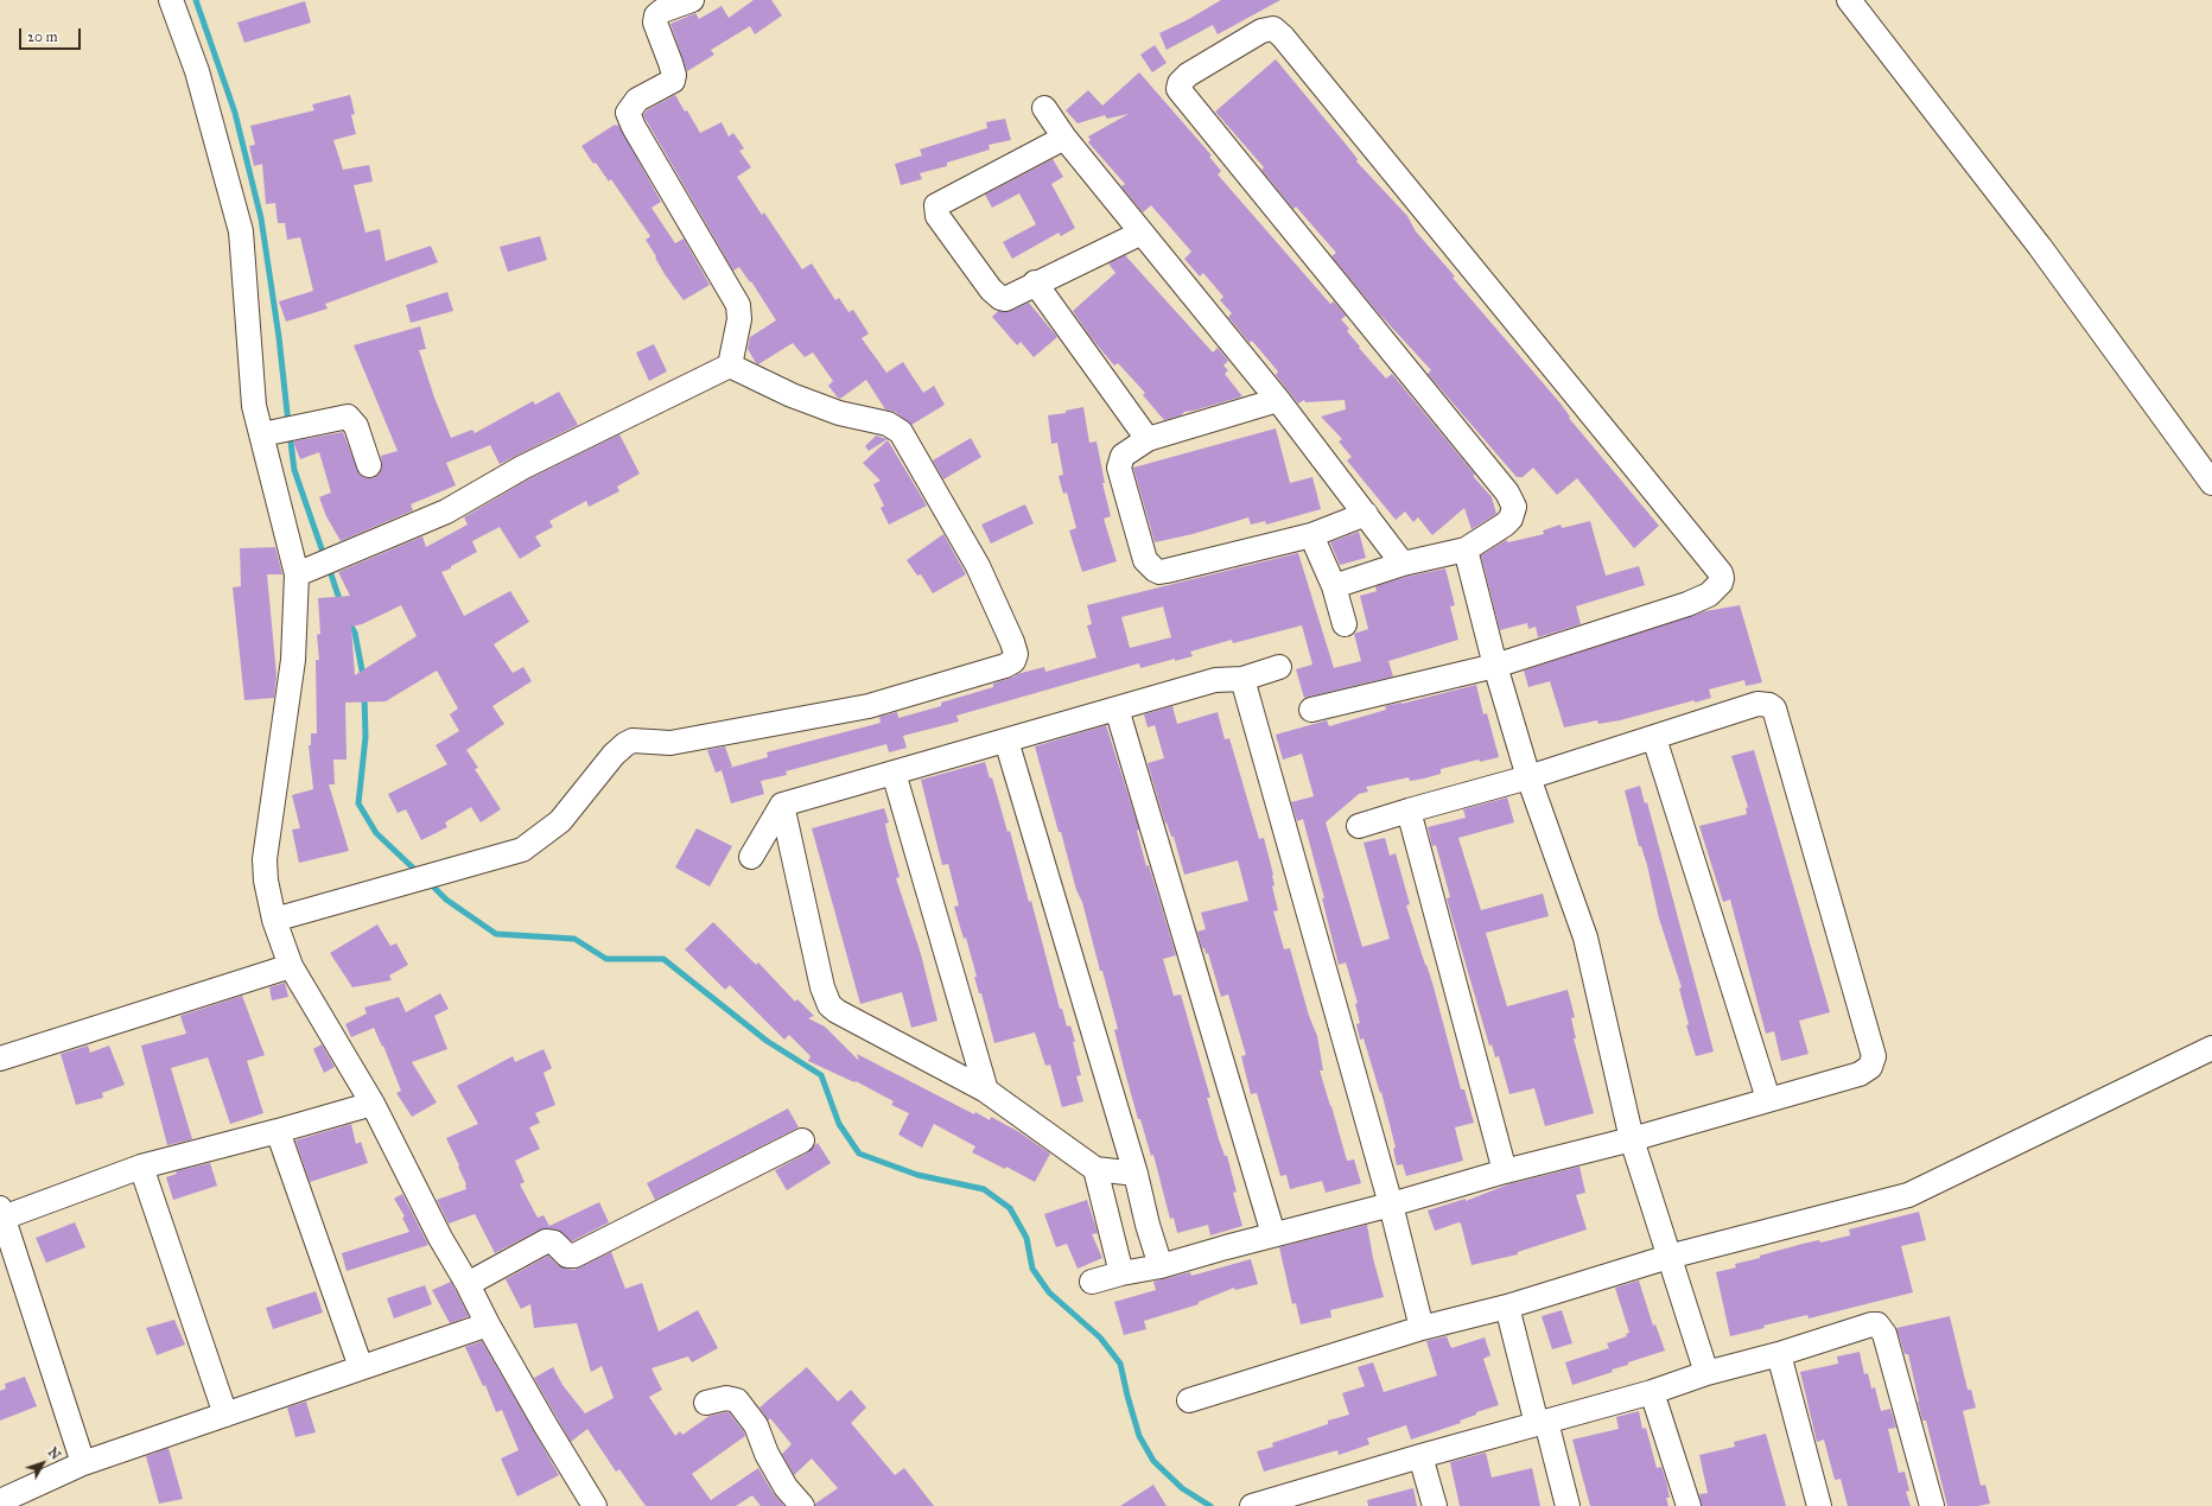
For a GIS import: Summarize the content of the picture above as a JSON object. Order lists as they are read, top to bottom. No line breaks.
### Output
{"scale_bar":"20 m","north":"top right"}
